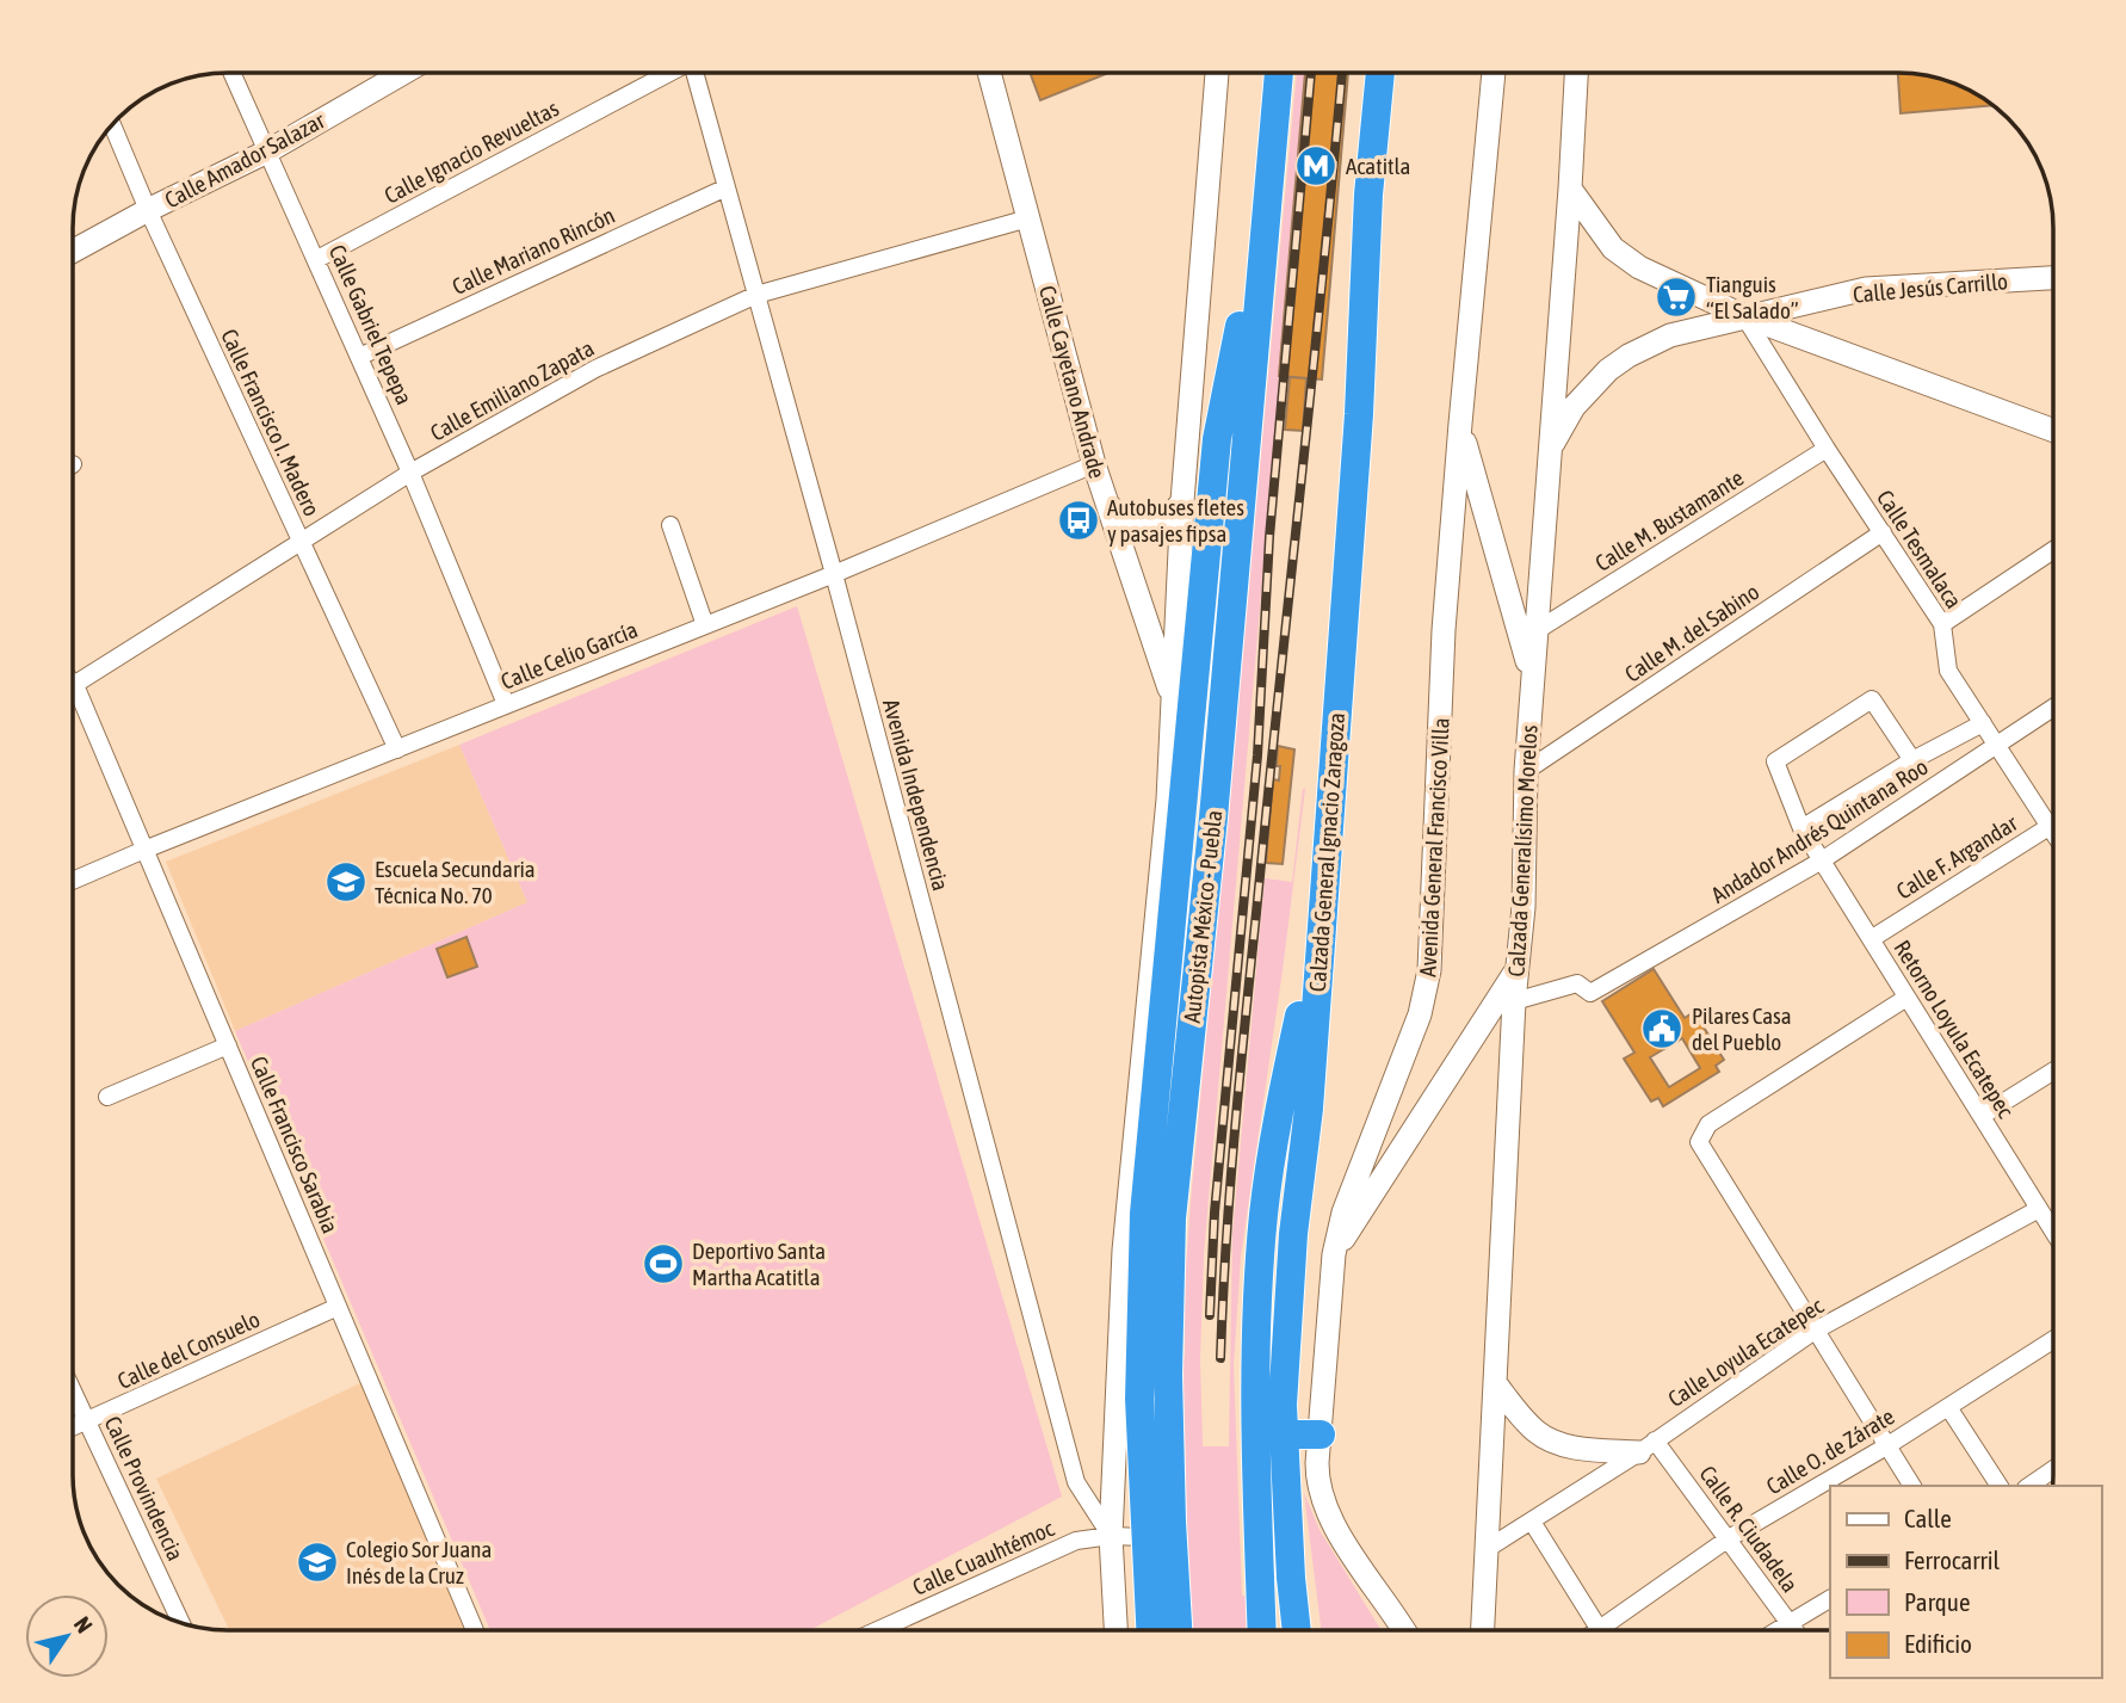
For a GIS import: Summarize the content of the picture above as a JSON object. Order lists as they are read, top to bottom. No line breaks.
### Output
{"streets":{"highway":["Calzada General Ignacio Zaragoza","Autopista México - Puebla"],"street":["Calle Ignacio Revueltas","Calle Amador Salazar","Calle Mariano Rincón","Calle Jesús Carrillo","Calle Gabriel Tepepa","Calle Cayetano Andrade","Calle Emiliano Zapata","Calle Francisco I. Madero","Calle M. Bustamante","Calle Tesmalaca","Calle M. del Sabino","Calle Celio García","Avenida Independencia","Andador Andrés Quintana Roo","Avenida General Francisco Villa","Calzada Generalísimo Morelos","Calle F. Argandar","Retorno Loyula Ecatepec","Calle Francisco Sarabia","Calle del Consuelo","Calle Loyula Ecatepec","Calle O. de Zárate","Calle Provindencia","Calle R. Ciudadela","Calle Cuauhtémoc"]},"crossings":[["Calle Ignacio Revueltas","Calle Gabriel Tepepa"],["Calle Amador Salazar","Calle Gabriel Tepepa"],["Calle Amador Salazar","Calle Francisco I. Madero"],["Calle Mariano Rincón","Calle Gabriel Tepepa"],["Calle Mariano Rincón","Avenida Independencia"],["Calle Jesús Carrillo","Calle Tesmalaca"],["Calle Jesús Carrillo","Calzada Generalísimo Morelos"],["Calle Gabriel Tepepa","Calle Emiliano Zapata"],["Calle Gabriel Tepepa","Calle Celio García"],["Calle Cayetano Andrade","Calle Emiliano Zapata"],["Calle Cayetano Andrade","Calle Celio García"],["Calle Emiliano Zapata","Calle Francisco I. Madero"],["Calle Emiliano Zapata","Avenida Independencia"],["Calle Emiliano Zapata","Calle Francisco Sarabia"],["Calle Francisco I. Madero","Calle Celio García"],["Calle M. Bustamante","Calle Tesmalaca"],["Calle M. Bustamante","Calzada Generalísimo Morelos"],["Calle Tesmalaca","Calle M. del Sabino"],["Calle Tesmalaca","Andador Andrés Quintana Roo"],["Calle Tesmalaca","Calle F. Argandar"],["Calle M. del Sabino","Calzada Generalísimo Morelos"],["Calle Celio García","Avenida Independencia"],["Calle Celio García","Calle Francisco Sarabia"],["Avenida Independencia","Calle Cuauhtémoc"],["Andador Andrés Quintana Roo","Calzada Generalísimo Morelos"],["Andador Andrés Quintana Roo","Retorno Loyula Ecatepec"],["Calzada Generalísimo Morelos","Calle Loyula Ecatepec"],["Calle F. Argandar","Retorno Loyula Ecatepec"],["Retorno Loyula Ecatepec","Calle Loyula Ecatepec"],["Calle Francisco Sarabia","Calle del Consuelo"],["Calle del Consuelo","Calle Provindencia"],["Calle Loyula Ecatepec","Calle R. Ciudadela"],["Calle O. de Zárate","Calle R. Ciudadela"]],"places":{"metro station":["Acatitla"],"supermarket":["Tianguis “El Salado”"],"bus stop":["Autobuses fletes y pasajes fipsa"],"school or university":["Escuela Secundaria Técnica No. 70","Colegio Sor Juana Inés de la Cruz"],"public building":["Pilares Casa del Pueblo"],"sports":["Deportivo Santa Martha Acatitla"]},"legend":["Calle","Ferrocarril","Parque","Edificio"],"north":"top right"}
